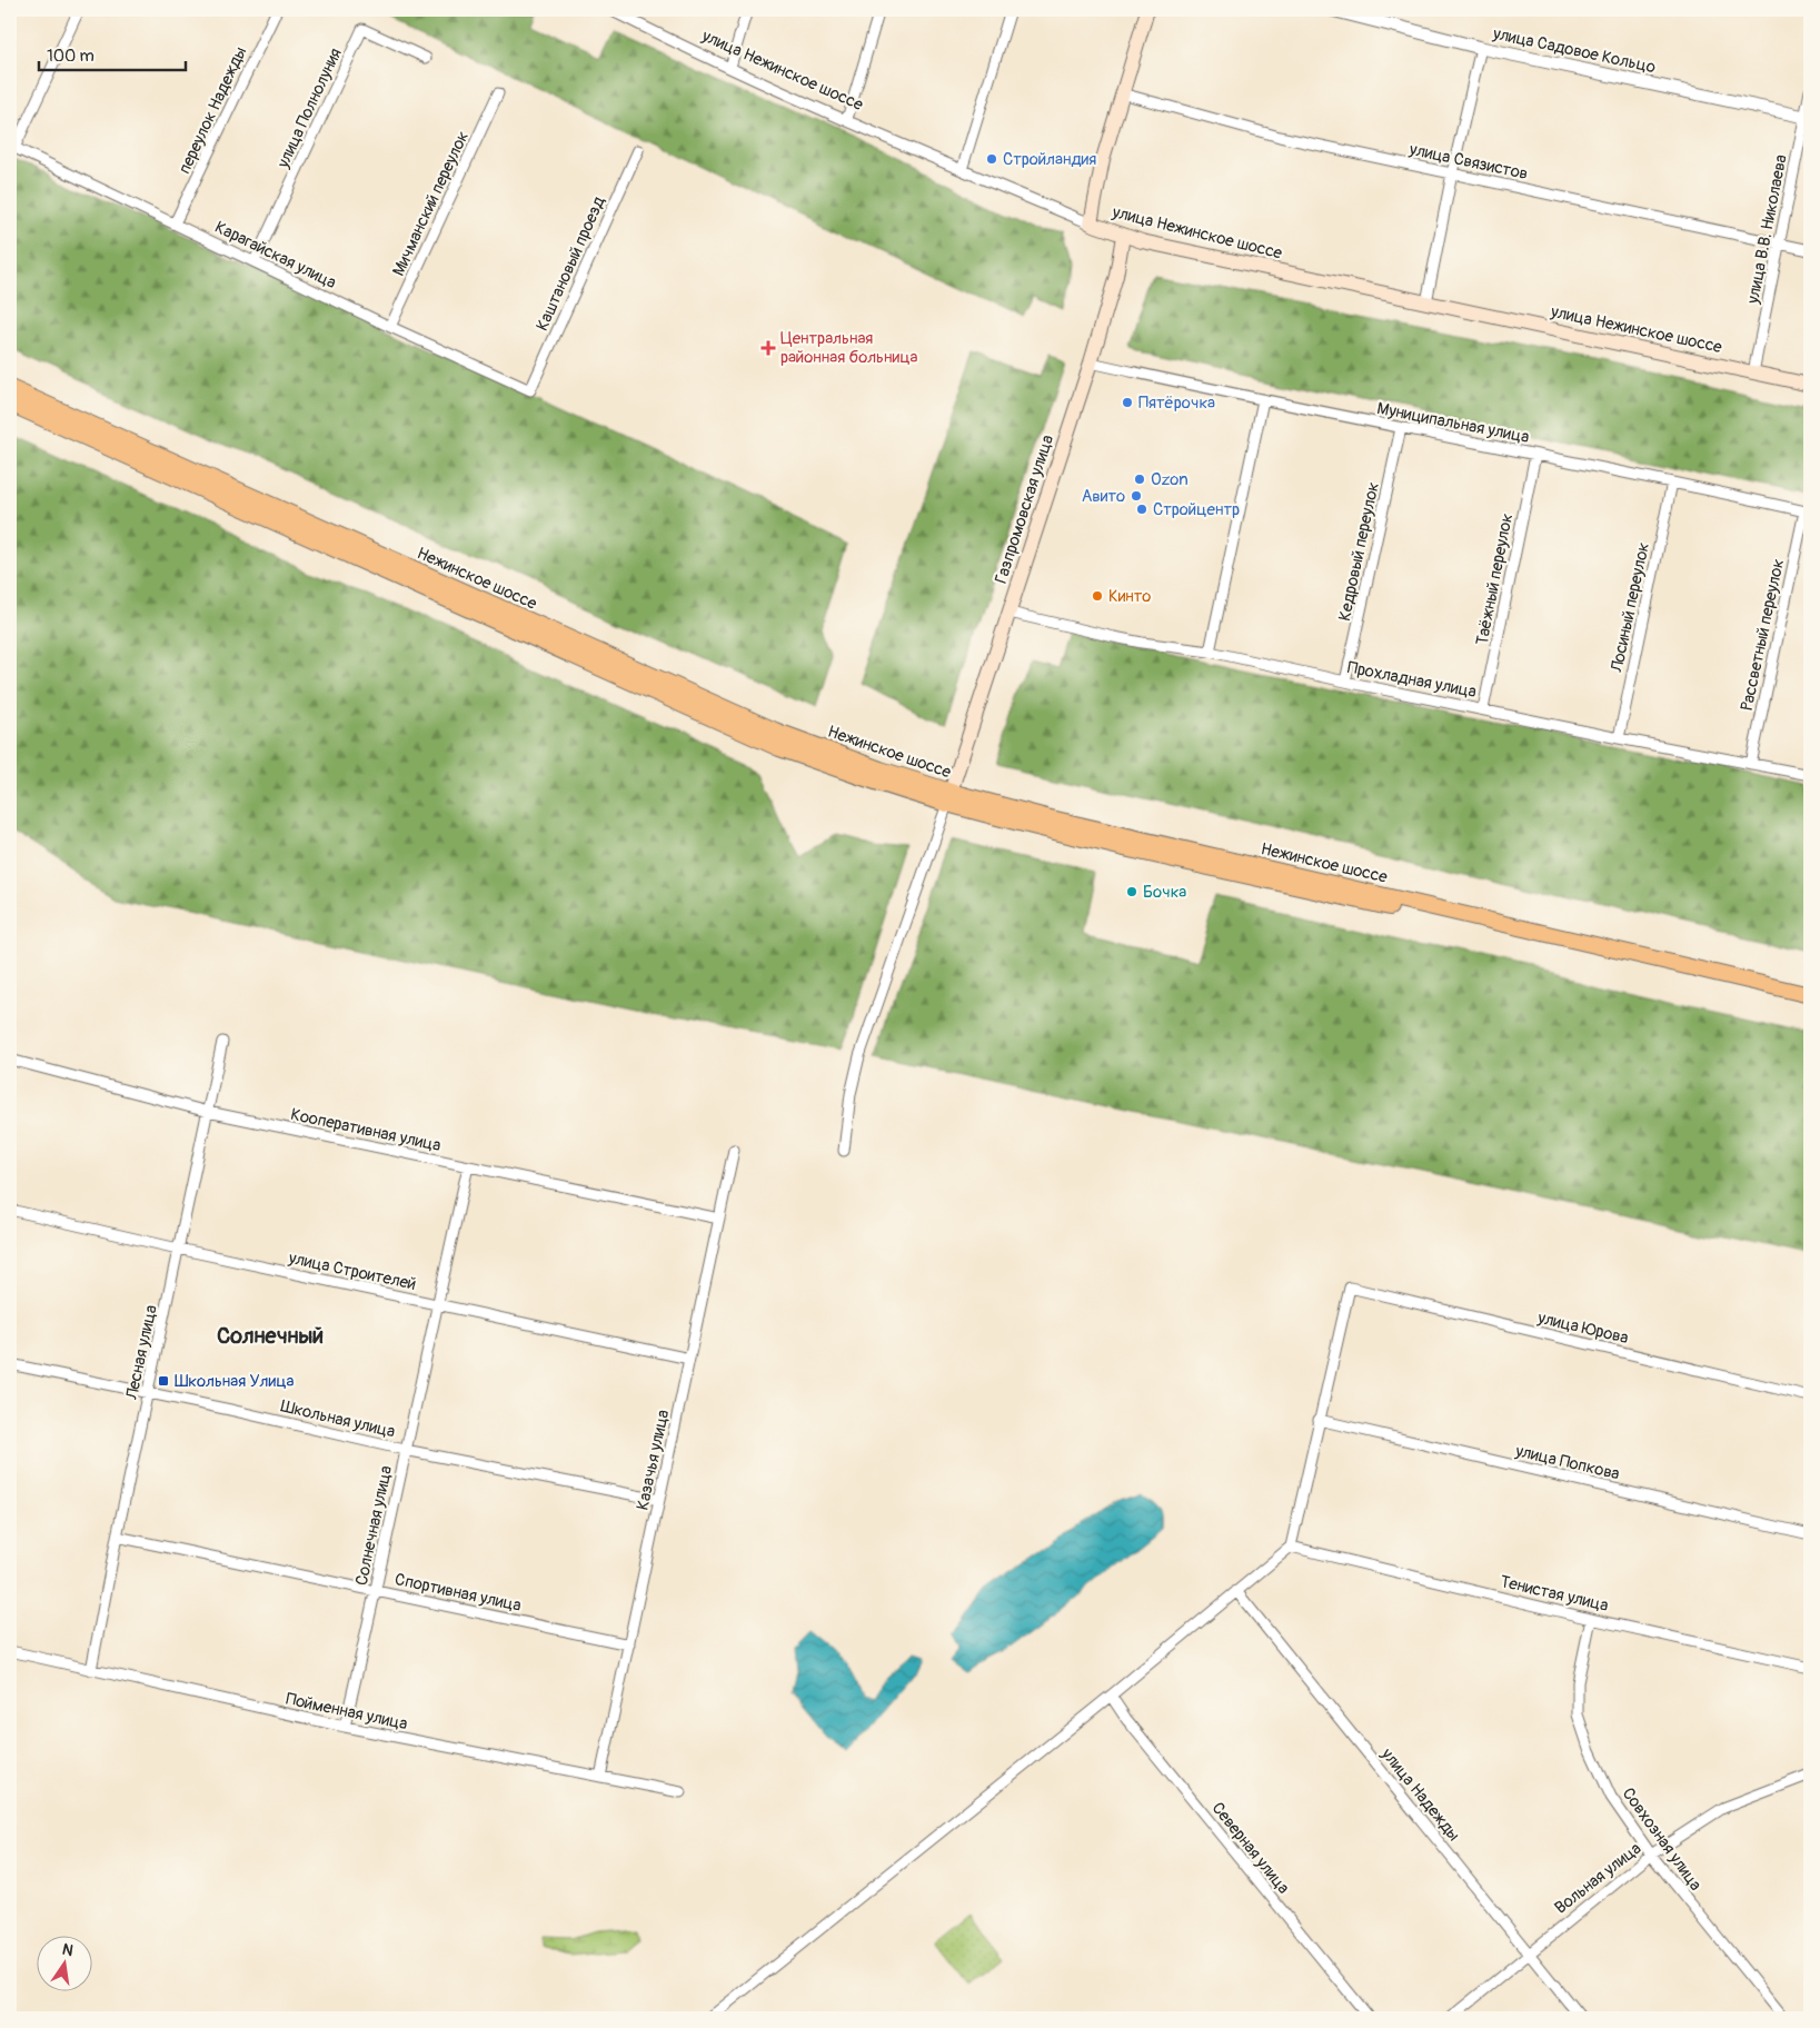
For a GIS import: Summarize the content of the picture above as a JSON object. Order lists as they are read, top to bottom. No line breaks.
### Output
{"streets":{"main road":["улица Нежинское шоссе","Газпромовская улица","Нежинское шоссе"],"street":["улица Садовое Кольцо","улица Полнолуния","переулок Надежды","улица Связистов","Мичманский переулок","улица В.В. Николаева","Карагайская улица","Каштановый проезд","Муниципальная улица","Кедровый переулок","Таёжный переулок","Лосиный переулок","Рассветный переулок","Прохладная улица","Кооперативная улица","улица Строителей","улица Юрова","Лесная улица","Школьная улица","Казачья улица","улица Попкова","Солнечная улица","Спортивная улица","Тенистая улица","Пойменная улица","улица Надежды","Совхозная улица","Северная улица","Вольная улица"]},"crossings":[["улица Садовое Кольцо","улица В.В. Николаева"],["улица Нежинское шоссе","улица В.В. Николаева"],["улица Нежинское шоссе","Газпромовская улица"],["улица Полнолуния","Карагайская улица"],["переулок Надежды","Карагайская улица"],["улица Связистов","улица В.В. Николаева"],["Мичманский переулок","Карагайская улица"],["Карагайская улица","Каштановый проезд"],["Муниципальная улица","Газпромовская улица"],["Муниципальная улица","Кедровый переулок"],["Муниципальная улица","Таёжный переулок"],["Муниципальная улица","Лосиный переулок"],["Муниципальная улица","Рассветный переулок"],["Газпромовская улица","Нежинское шоссе"],["Газпромовская улица","Прохладная улица"],["Кедровый переулок","Прохладная улица"],["Таёжный переулок","Прохладная улица"],["Лосиный переулок","Прохладная улица"],["Рассветный переулок","Прохладная улица"],["Кооперативная улица","Лесная улица"],["Кооперативная улица","Казачья улица"],["Кооперативная улица","Солнечная улица"],["улица Строителей","Лесная улица"],["улица Строителей","Казачья улица"],["улица Строителей","Солнечная улица"],["улица Юрова","улица Попкова"],["Лесная улица","Школьная улица"],["Лесная улица","Спортивная улица"],["Лесная улица","Пойменная улица"],["Школьная улица","Казачья улица"],["Школьная улица","Солнечная улица"],["Казачья улица","Спортивная улица"],["Казачья улица","Пойменная улица"],["Солнечная улица","Спортивная улица"],["Солнечная улица","Пойменная улица"],["Тенистая улица","Совхозная улица"],["улица Надежды","Вольная улица"],["Совхозная улица","Вольная улица"]],"districts":["Солнечный"],"places":{"other":["Стройландия","Пятёрочка","Ozon","Авито","Стройцентр","Кинто","Бочка"],"health":["Центральная районная больница"],"transit":["Школьная Улица"]},"scale_bar":"100 m","north":"top"}
